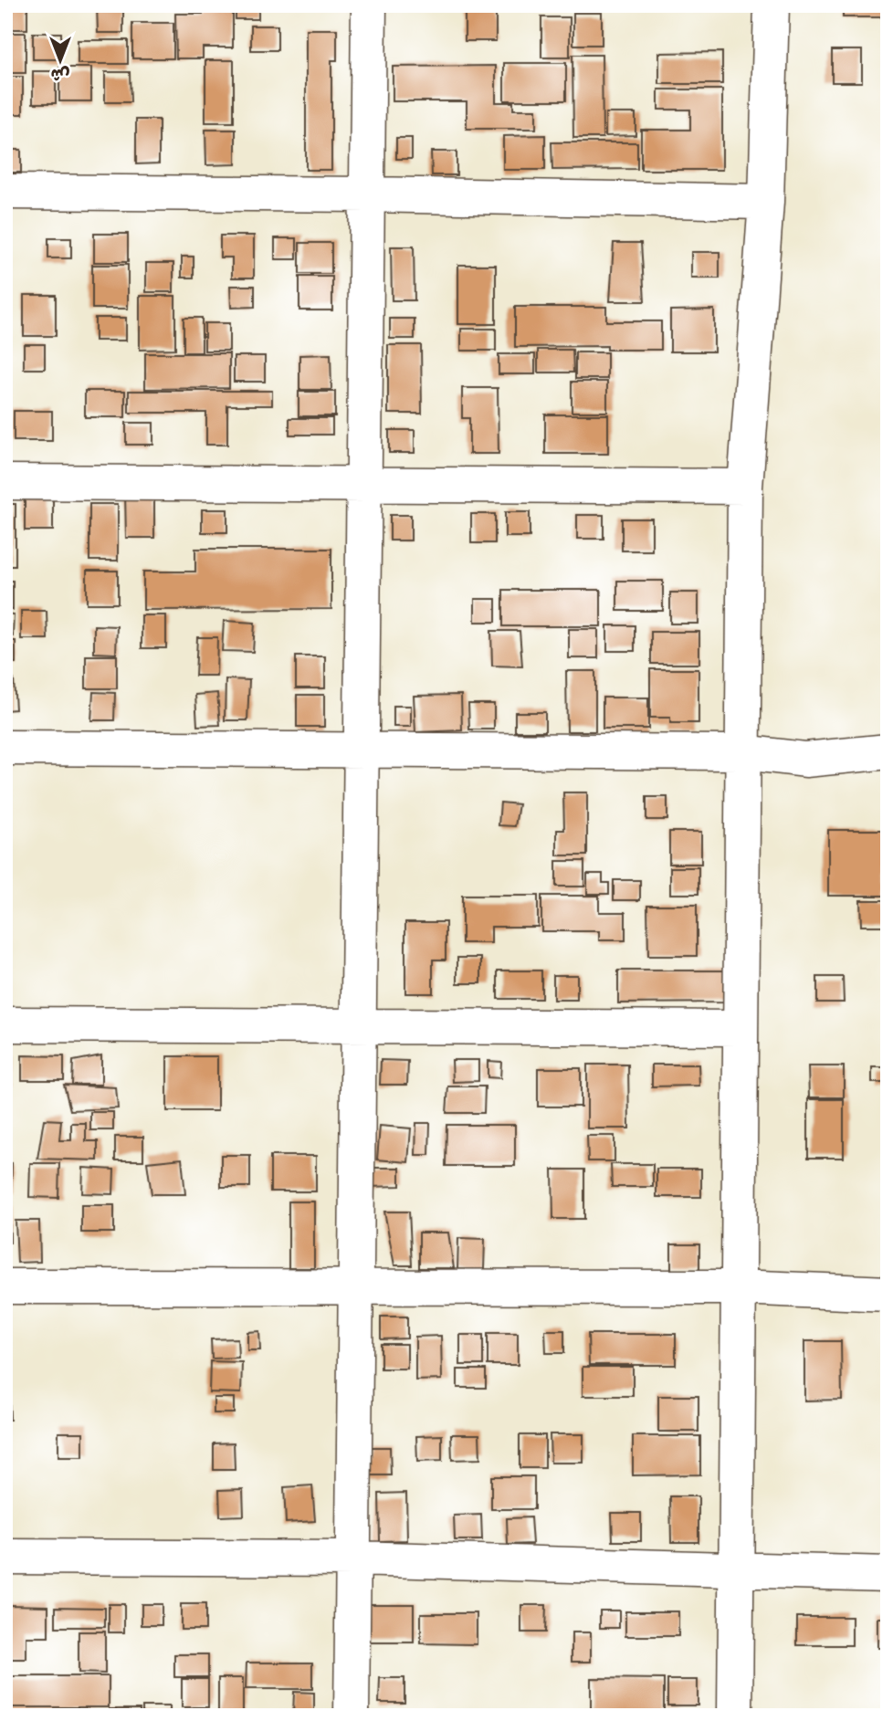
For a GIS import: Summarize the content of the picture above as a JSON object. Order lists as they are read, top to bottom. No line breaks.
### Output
{"north":"bottom"}
